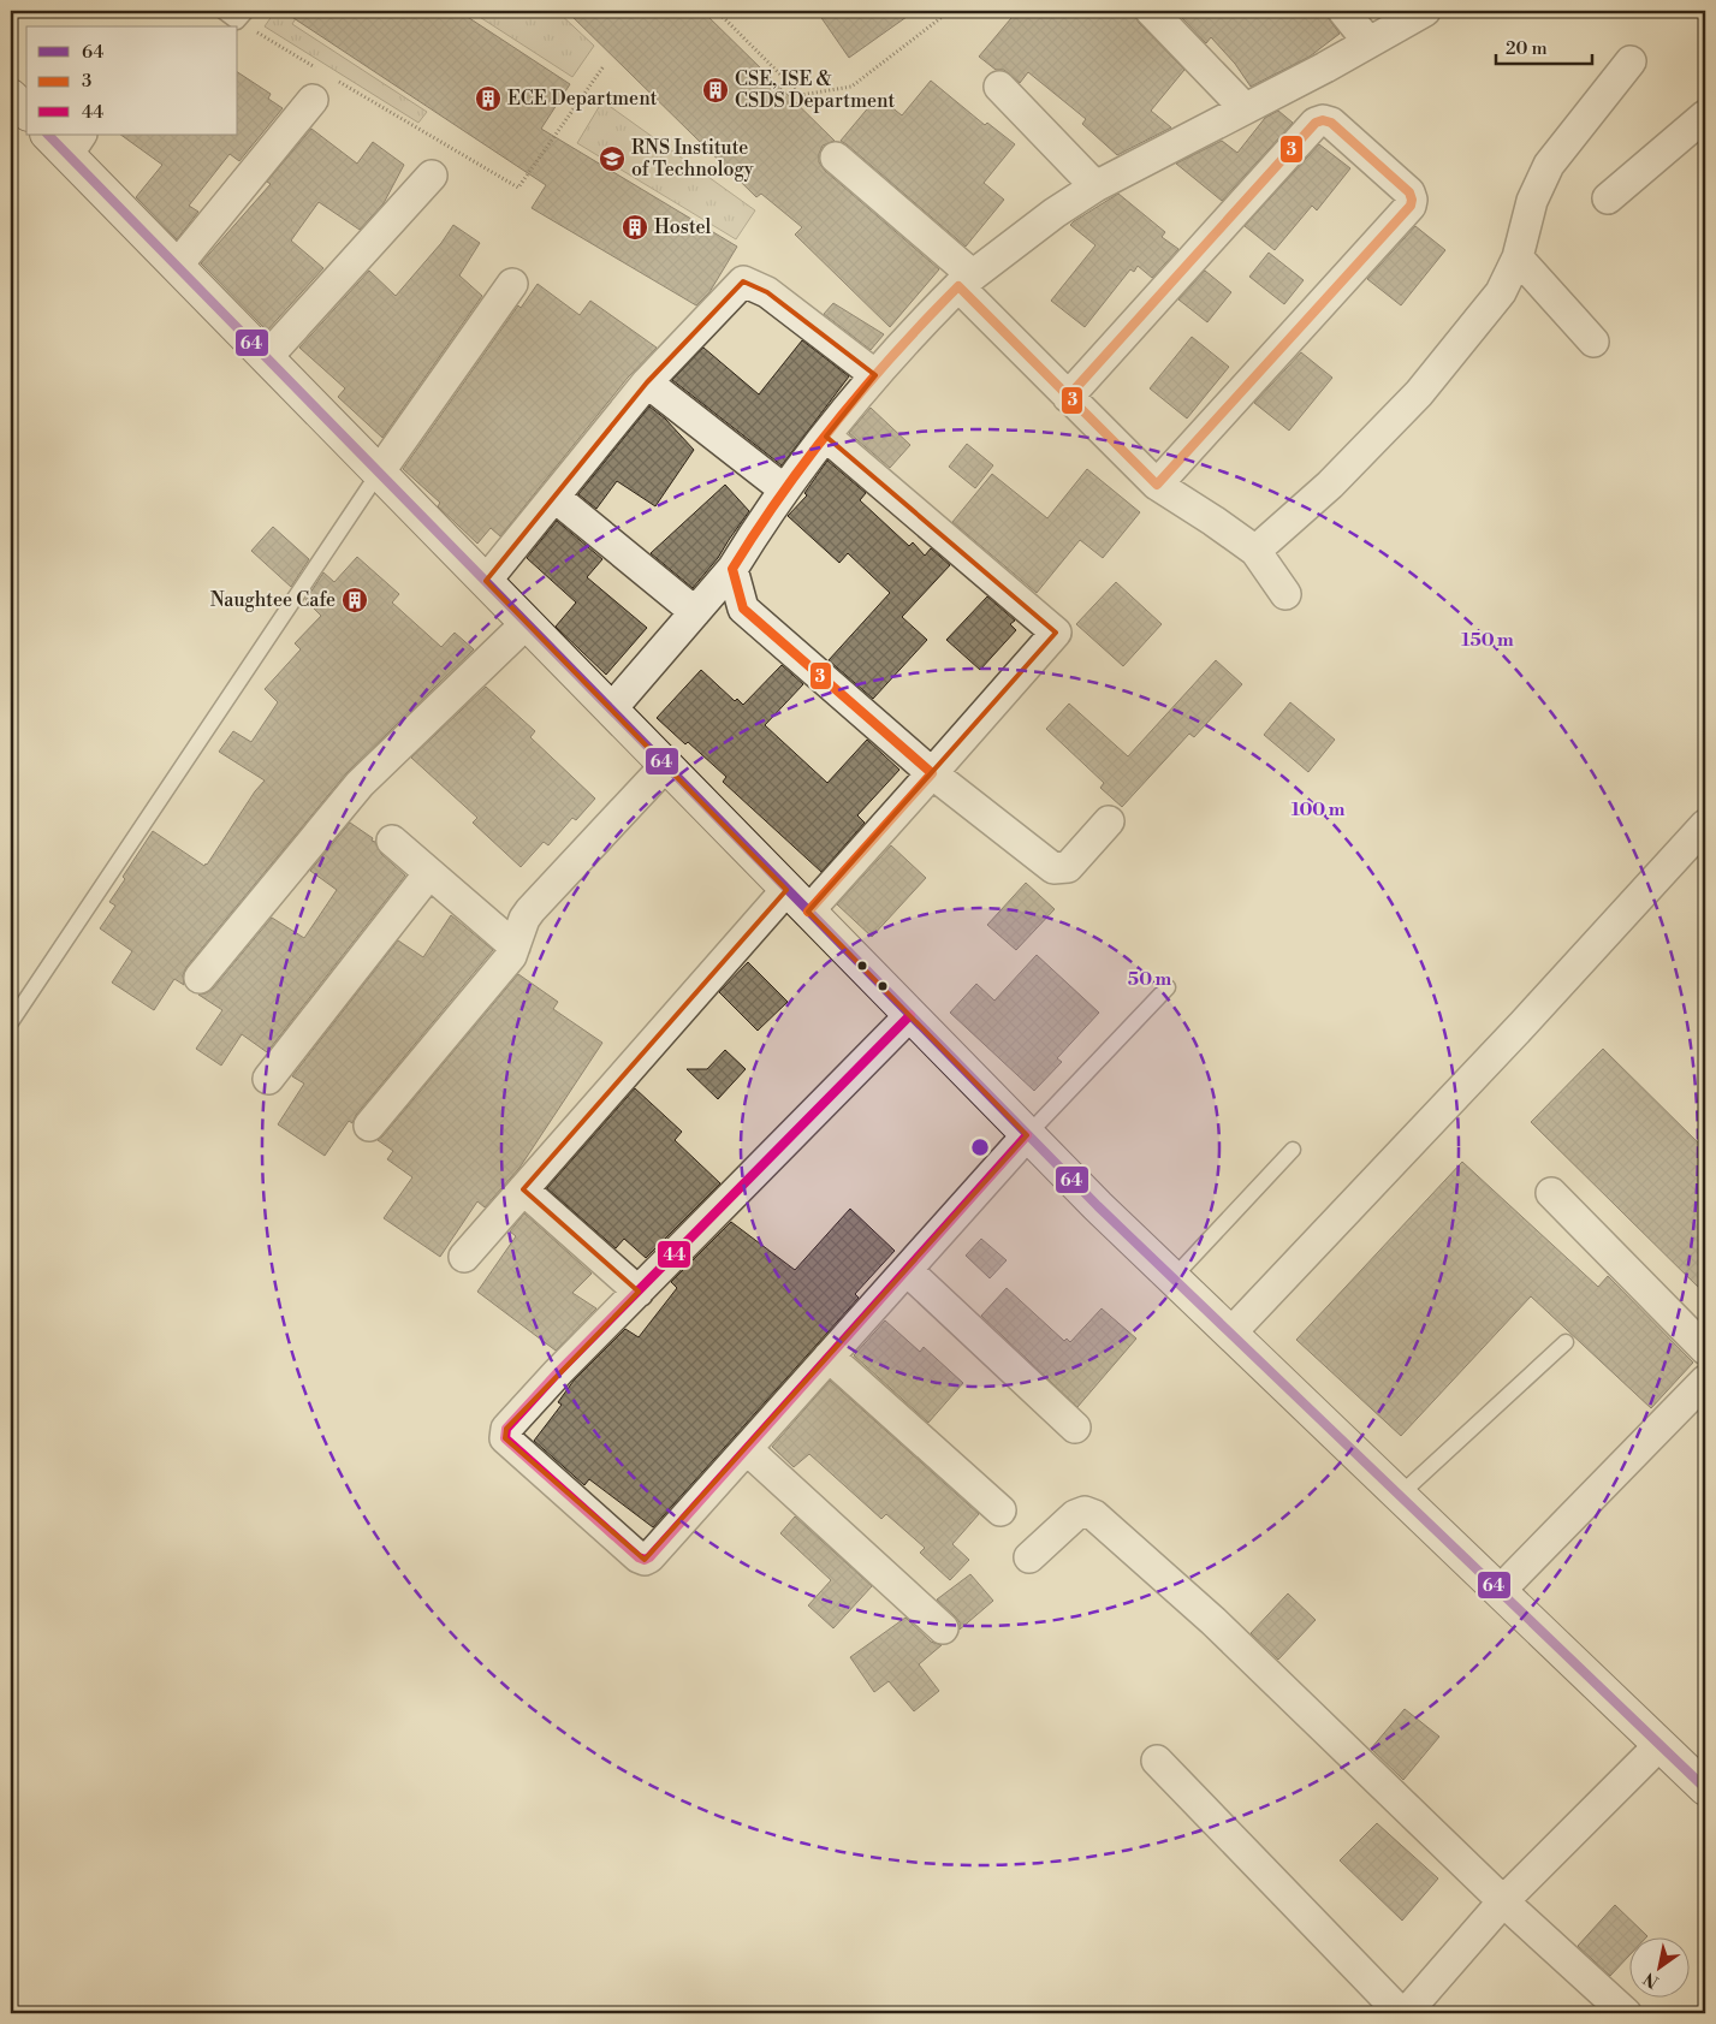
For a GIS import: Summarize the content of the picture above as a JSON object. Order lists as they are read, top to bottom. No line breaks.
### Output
{"places":{"building":["CSE, ISE & CSDS Department","ECE Department","Hostel","Naughtee Cafe"],"school or university":["RNS Institute of Technology"]},"lines":["transit line 3","transit line 64","transit line 44"],"legend":["64","3","44"],"scale_bar":"20 m","north":"bottom left","rings":["150 m","100 m","50 m"]}
